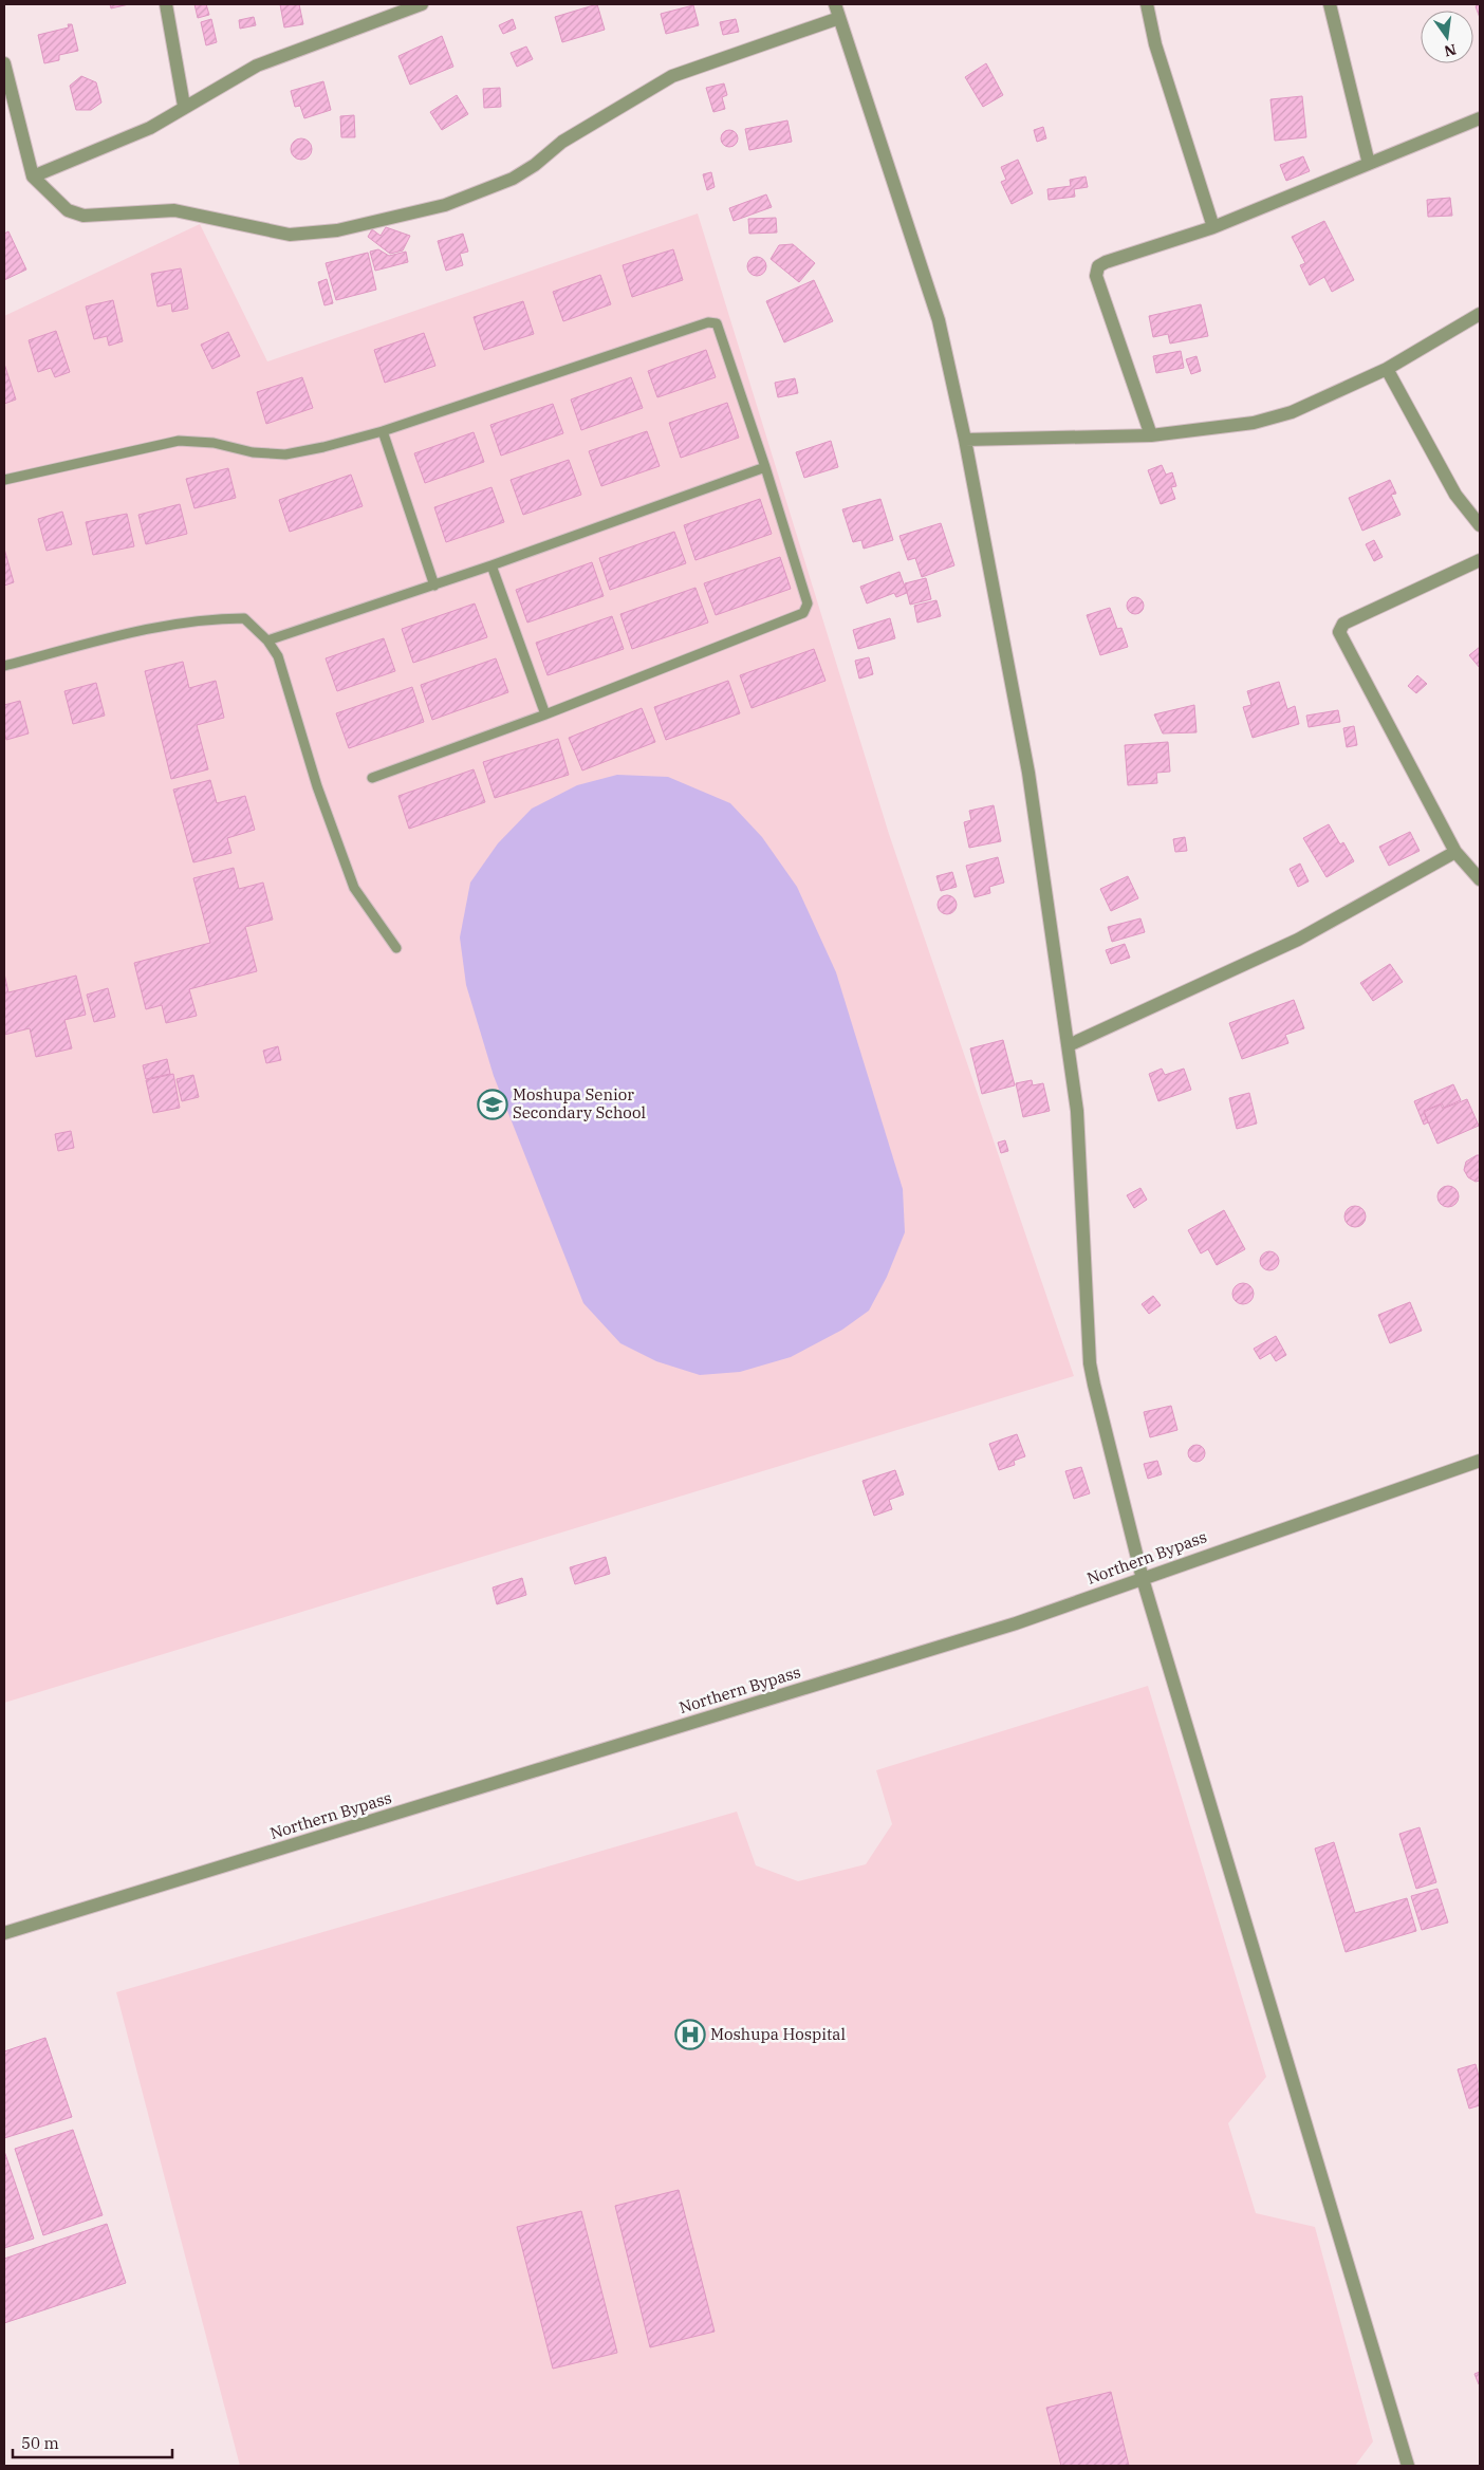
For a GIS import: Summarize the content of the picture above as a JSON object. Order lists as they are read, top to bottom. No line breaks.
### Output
{"streets":{"street":["Northern Bypass"]},"places":{"school or university":["Moshupa Senior Secondary School"],"hospital":["Moshupa Hospital"]},"scale_bar":"50 m","north":"bottom"}
